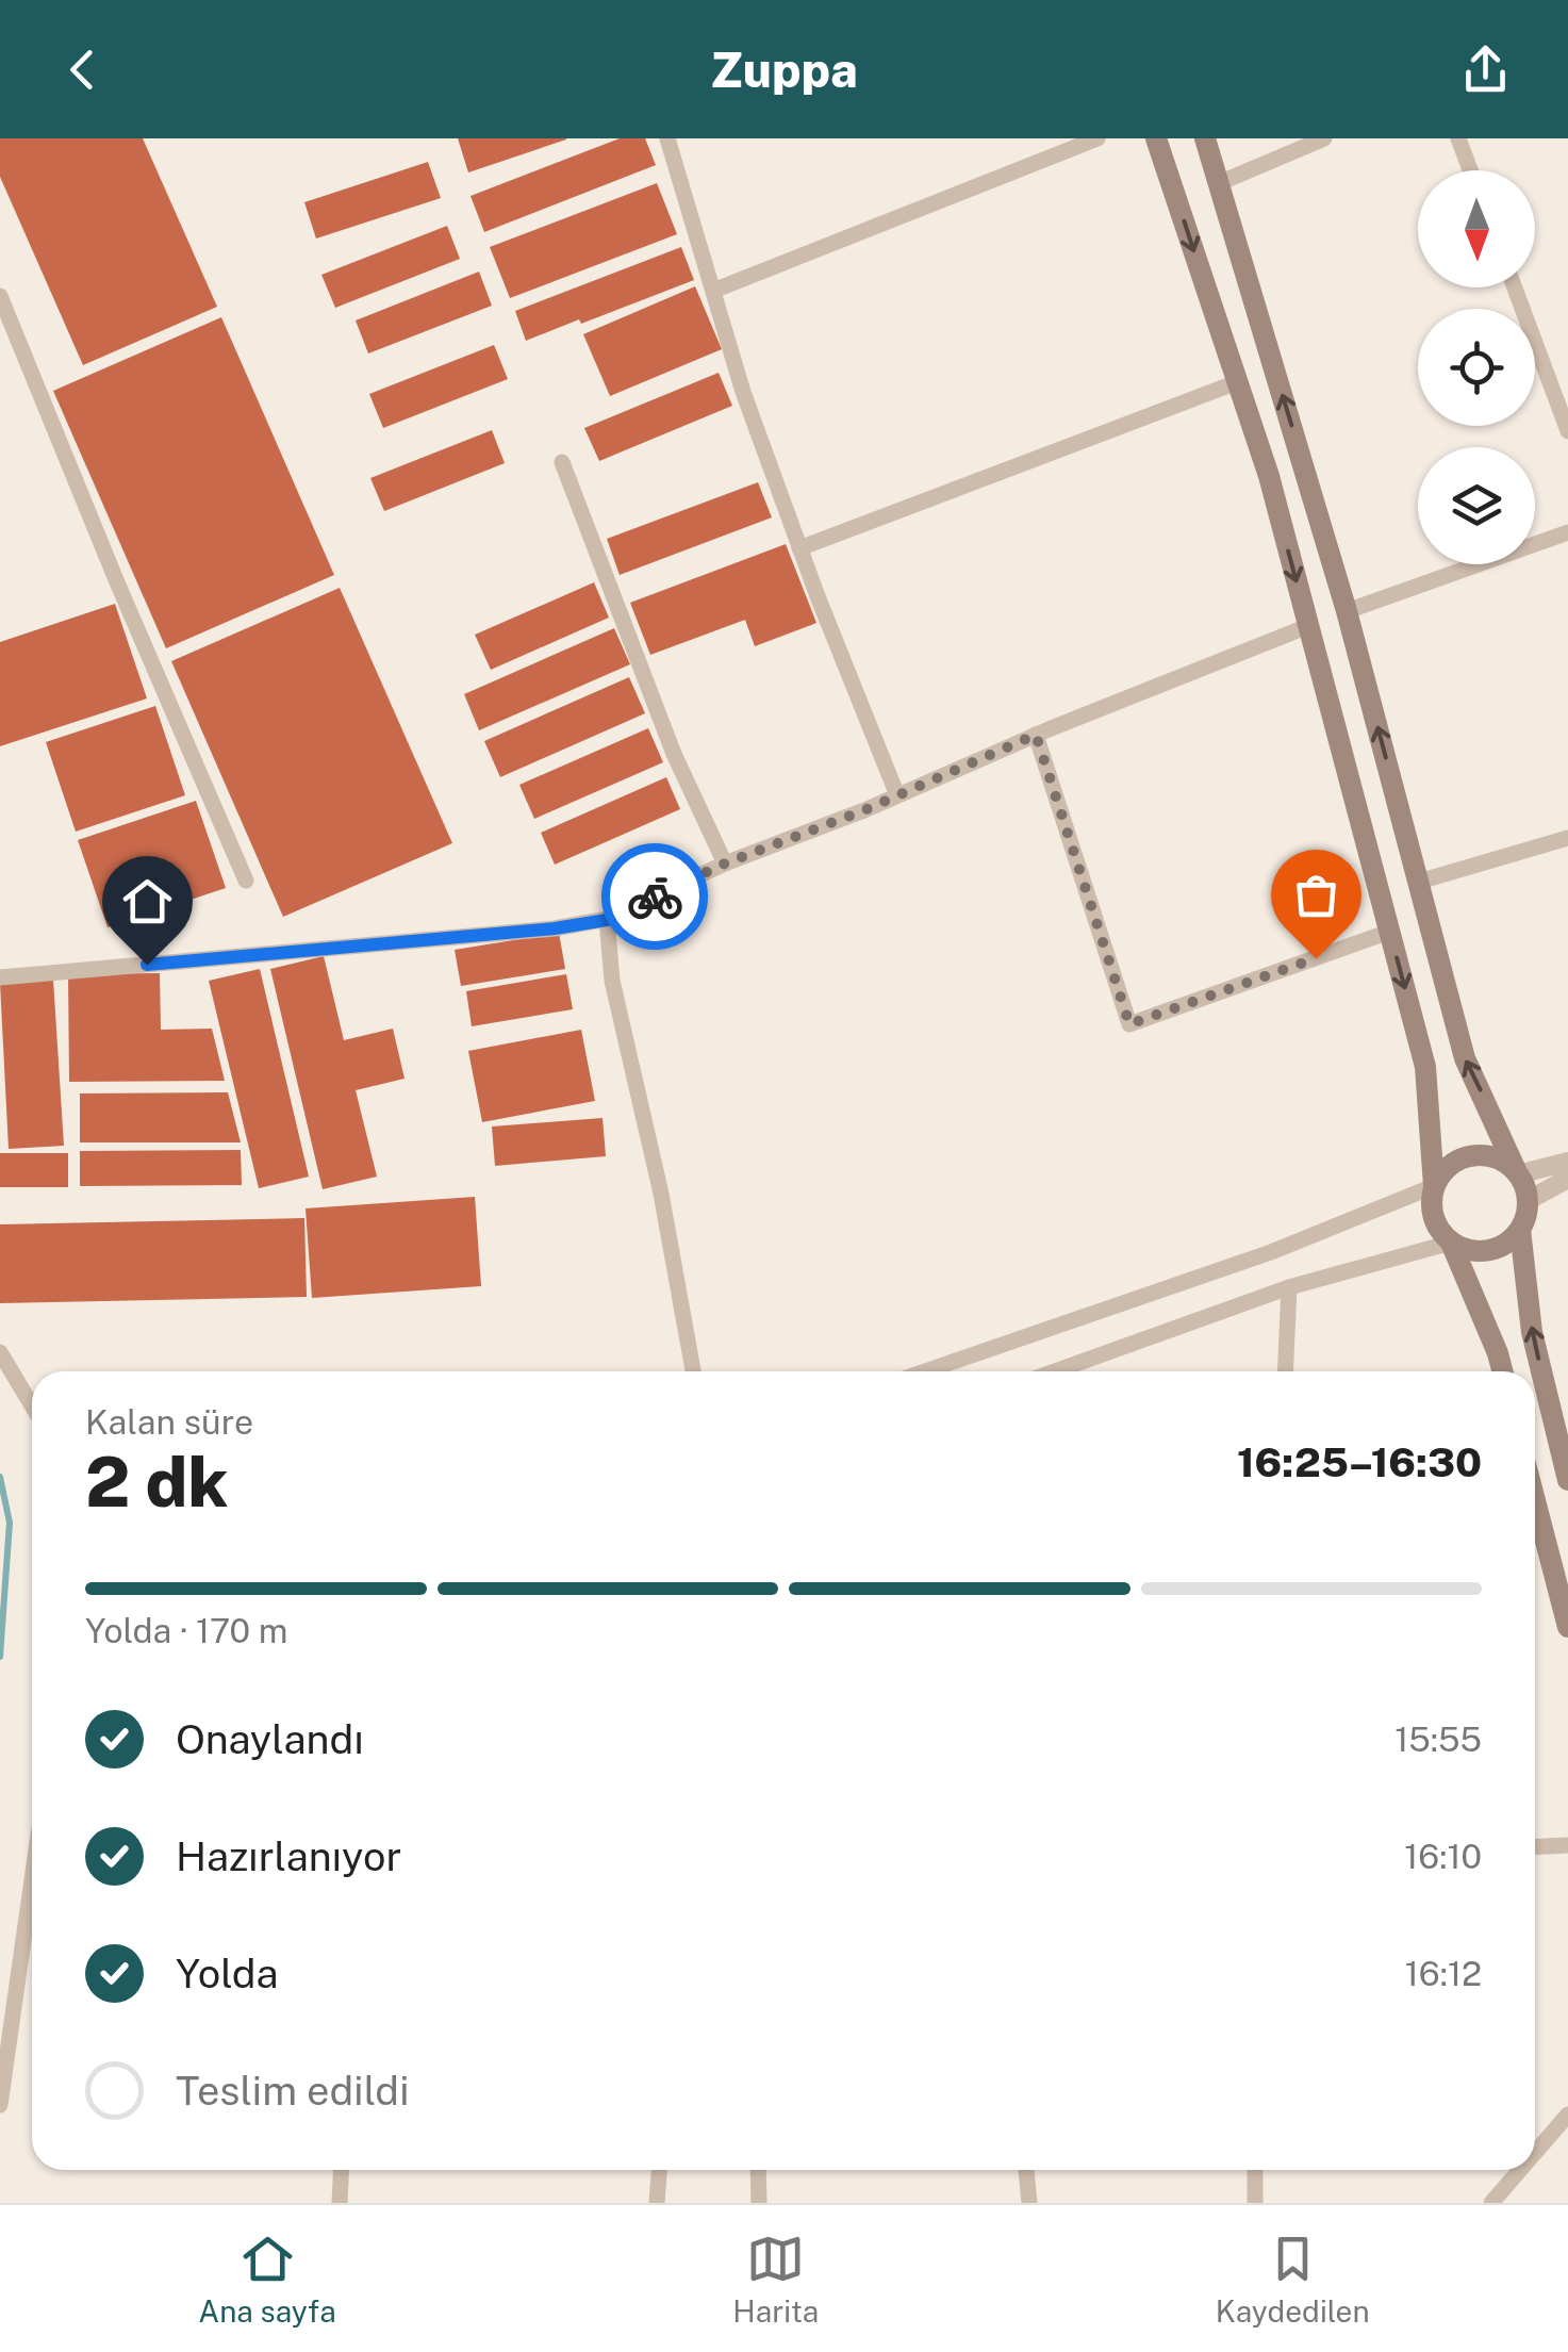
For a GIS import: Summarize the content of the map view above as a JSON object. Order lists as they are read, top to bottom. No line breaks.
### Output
{"north":"bottom","page":{"header":"Zuppa","heading":["2 dk","Kalan süre","16:25–16:30"],"bar":"Yolda · 170 m","list":[["Onaylandı","15:55"],["Hazırlanıyor","16:10"],["Yolda","16:12"],"Teslim edildi"],"tabs":["Ana sayfa","Harita","Kaydedilen"]}}
